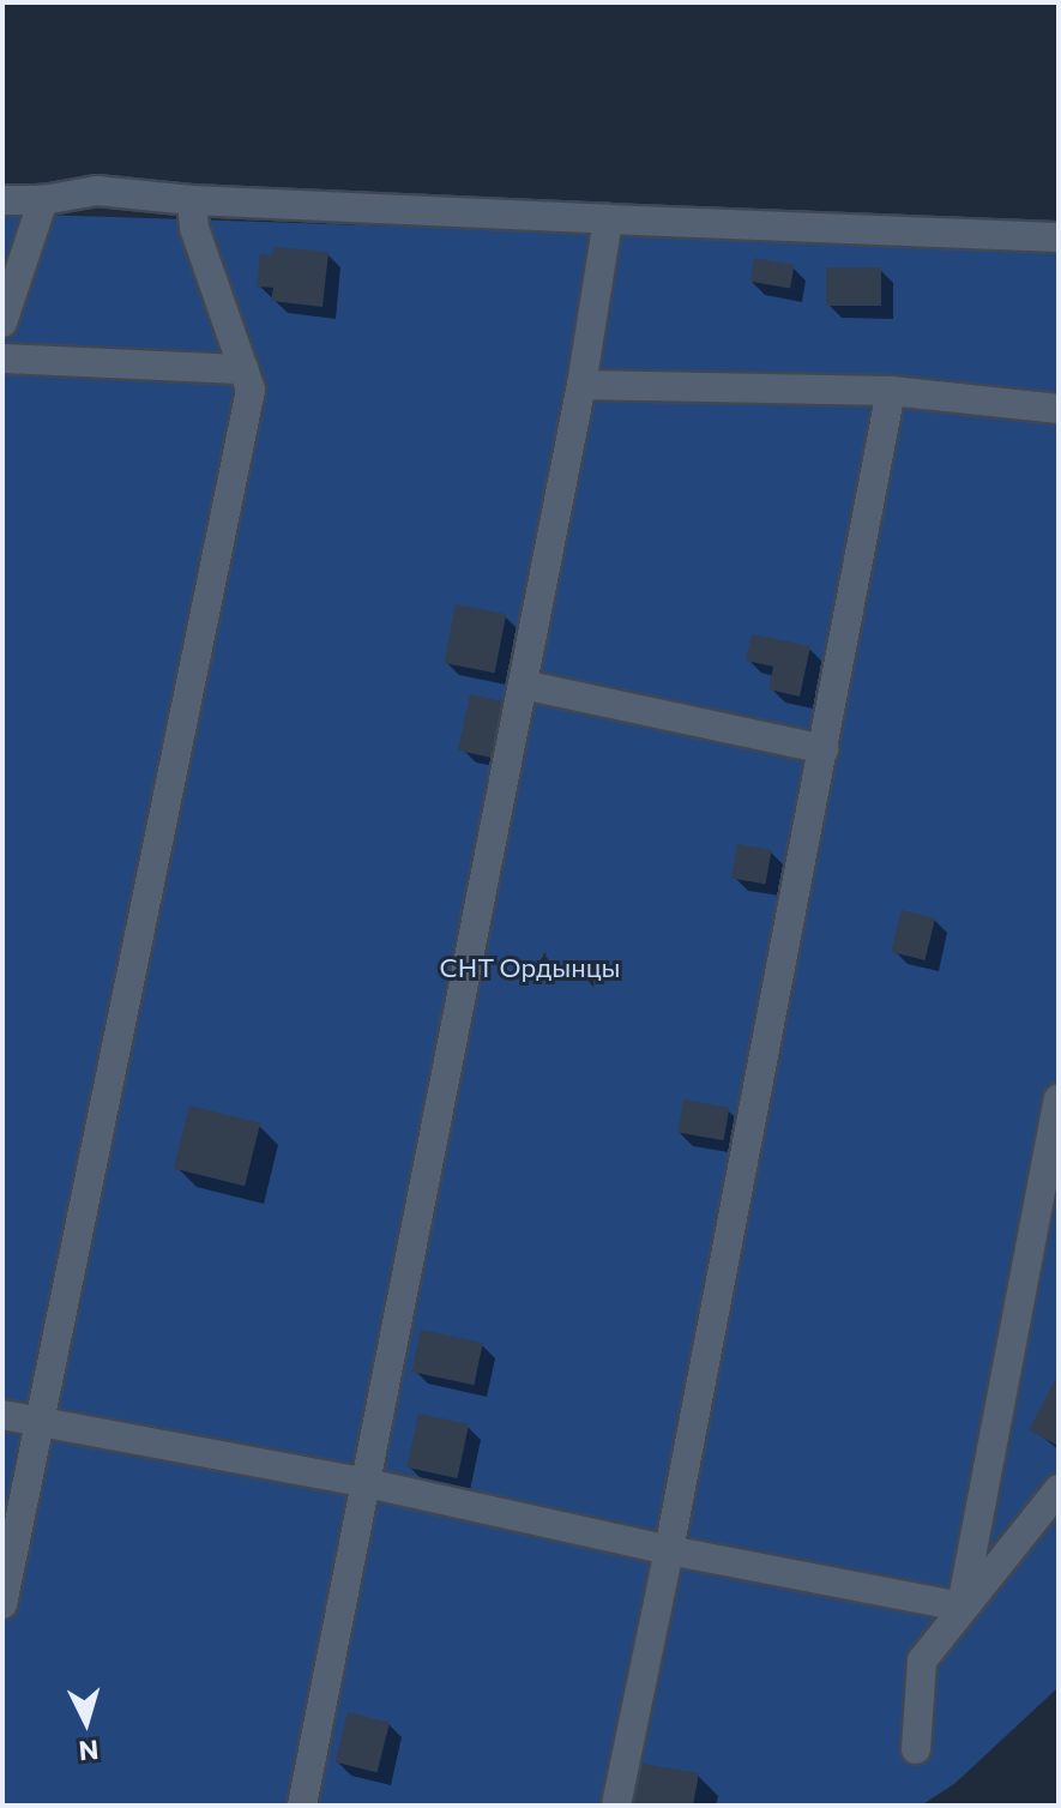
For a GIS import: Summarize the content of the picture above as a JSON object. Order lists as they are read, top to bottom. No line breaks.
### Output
{"parks":["СНТ Ордынцы"],"north":"bottom"}
